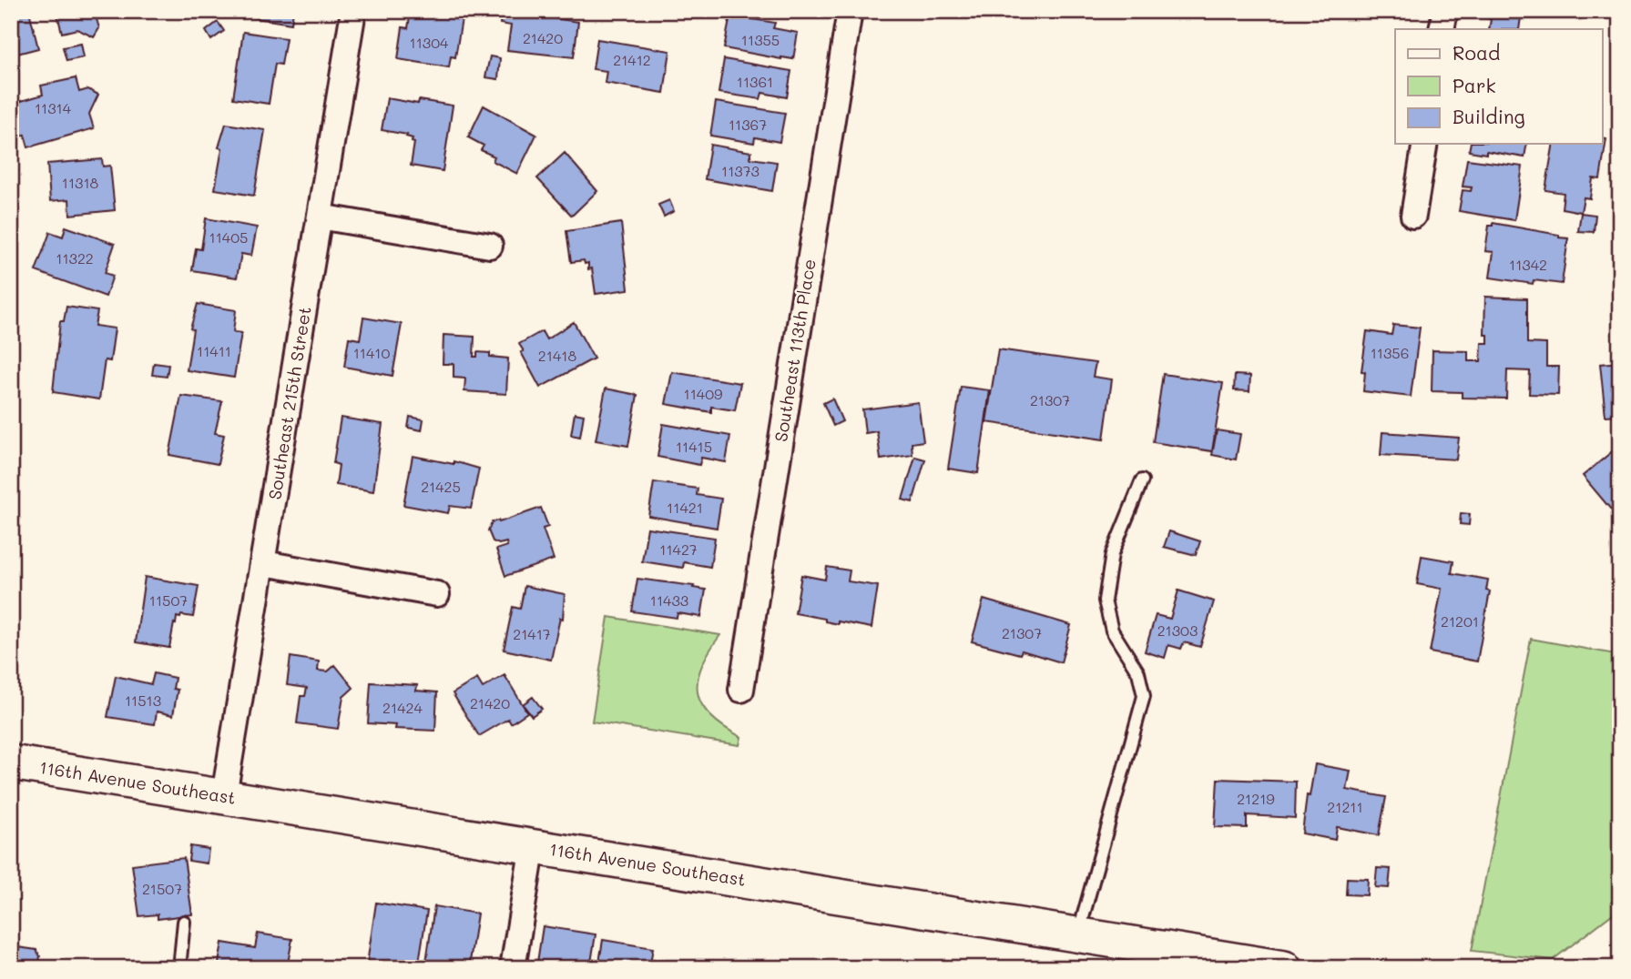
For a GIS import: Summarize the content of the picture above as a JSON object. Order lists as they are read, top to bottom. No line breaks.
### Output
{"streets":{"main road":["116th Avenue Southeast"],"street":["Southeast 113th Place","Southeast 215th Street"]},"crossings":[["Southeast 215th Street","116th Avenue Southeast"]],"house_numbers":["21420","11355","11304","21412","11361","11314","11367","11373","11318","11405","11322","11342","11411","11410","11356","21418","11409","21307","11415","21425","11421","11427","11507","11433","21201","21303","21307","21417","11513","21420","21424","21219","21211","21507"],"legend":["Road","Park","Building"]}
